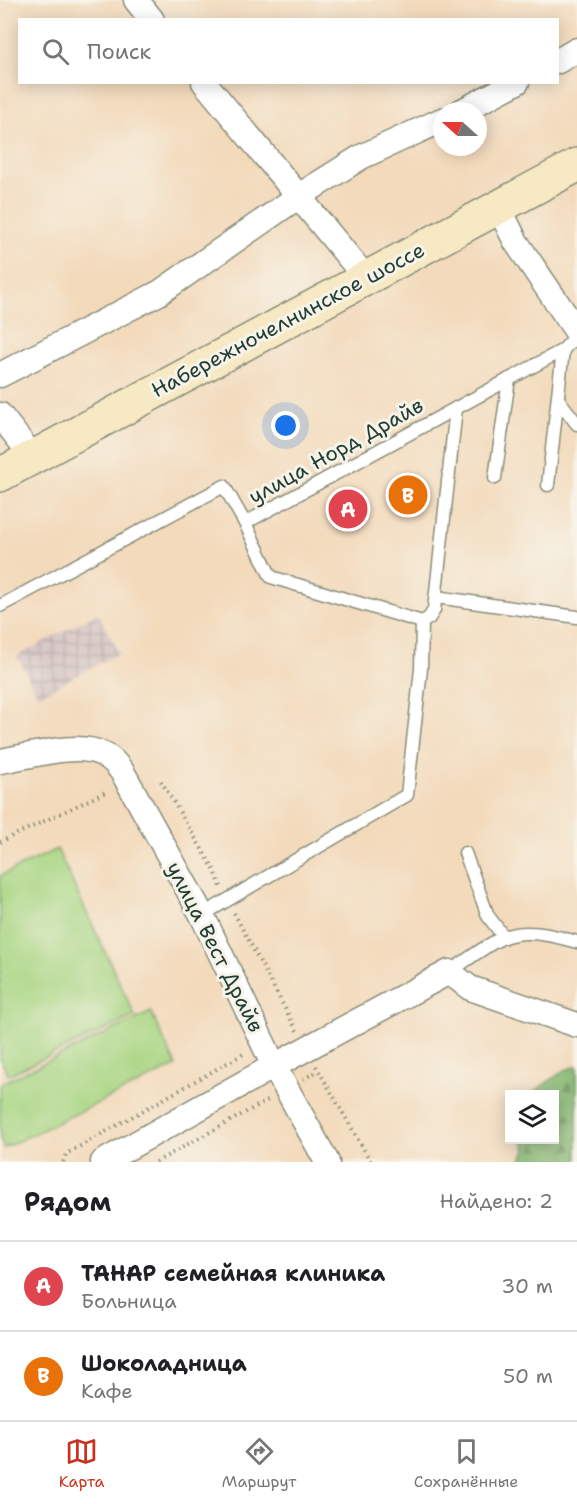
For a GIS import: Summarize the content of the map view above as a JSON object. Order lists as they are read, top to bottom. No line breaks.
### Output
{"streets":{"main road":["Набережночелнинское шоссе"],"street":["улица Вест Драйв"],"lane":["улица Норд Драйв"]},"north":"left","page":{"search":"Поиск","pins":["B","A"],"heading":["Рядом","Найдено: 2"],"list":[{"mark":"A","name":"ТАНАР семейная клиника","note":"Больница","value":"30 m"},{"mark":"B","name":"Шоколадница","note":"Кафе","value":"50 m"}],"nav":["Карта","Маршрут","Сохранённые"]}}
